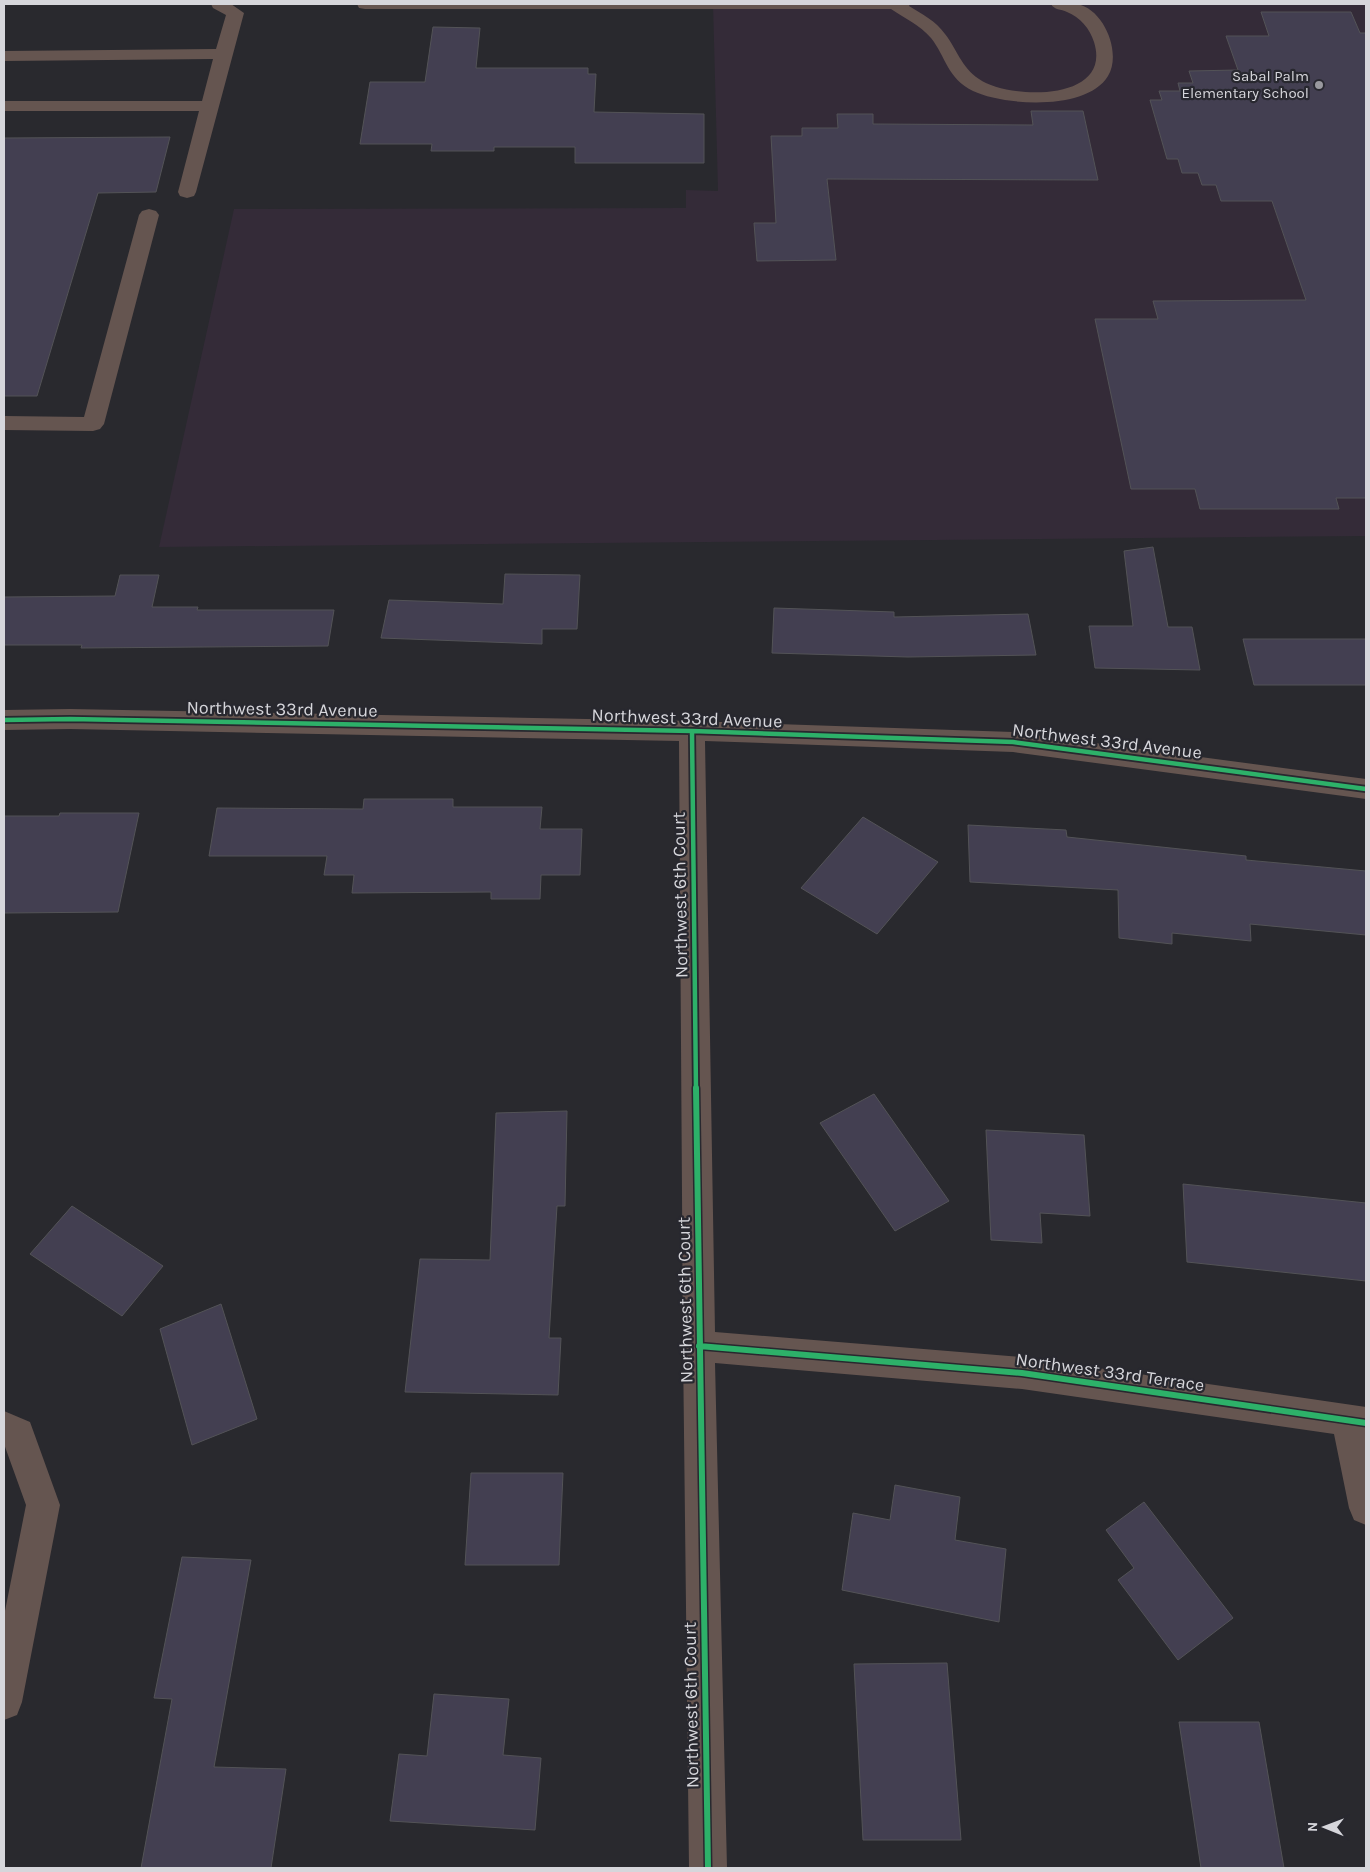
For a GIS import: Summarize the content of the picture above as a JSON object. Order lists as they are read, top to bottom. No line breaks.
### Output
{"streets":{"street":["Northwest 33rd Avenue","Northwest 6th Court","Northwest 33rd Terrace"]},"crossings":[["Northwest 33rd Avenue","Northwest 6th Court"],["Northwest 6th Court","Northwest 33rd Terrace"]],"places":["Sabal Palm Elementary School"],"north":"left"}
